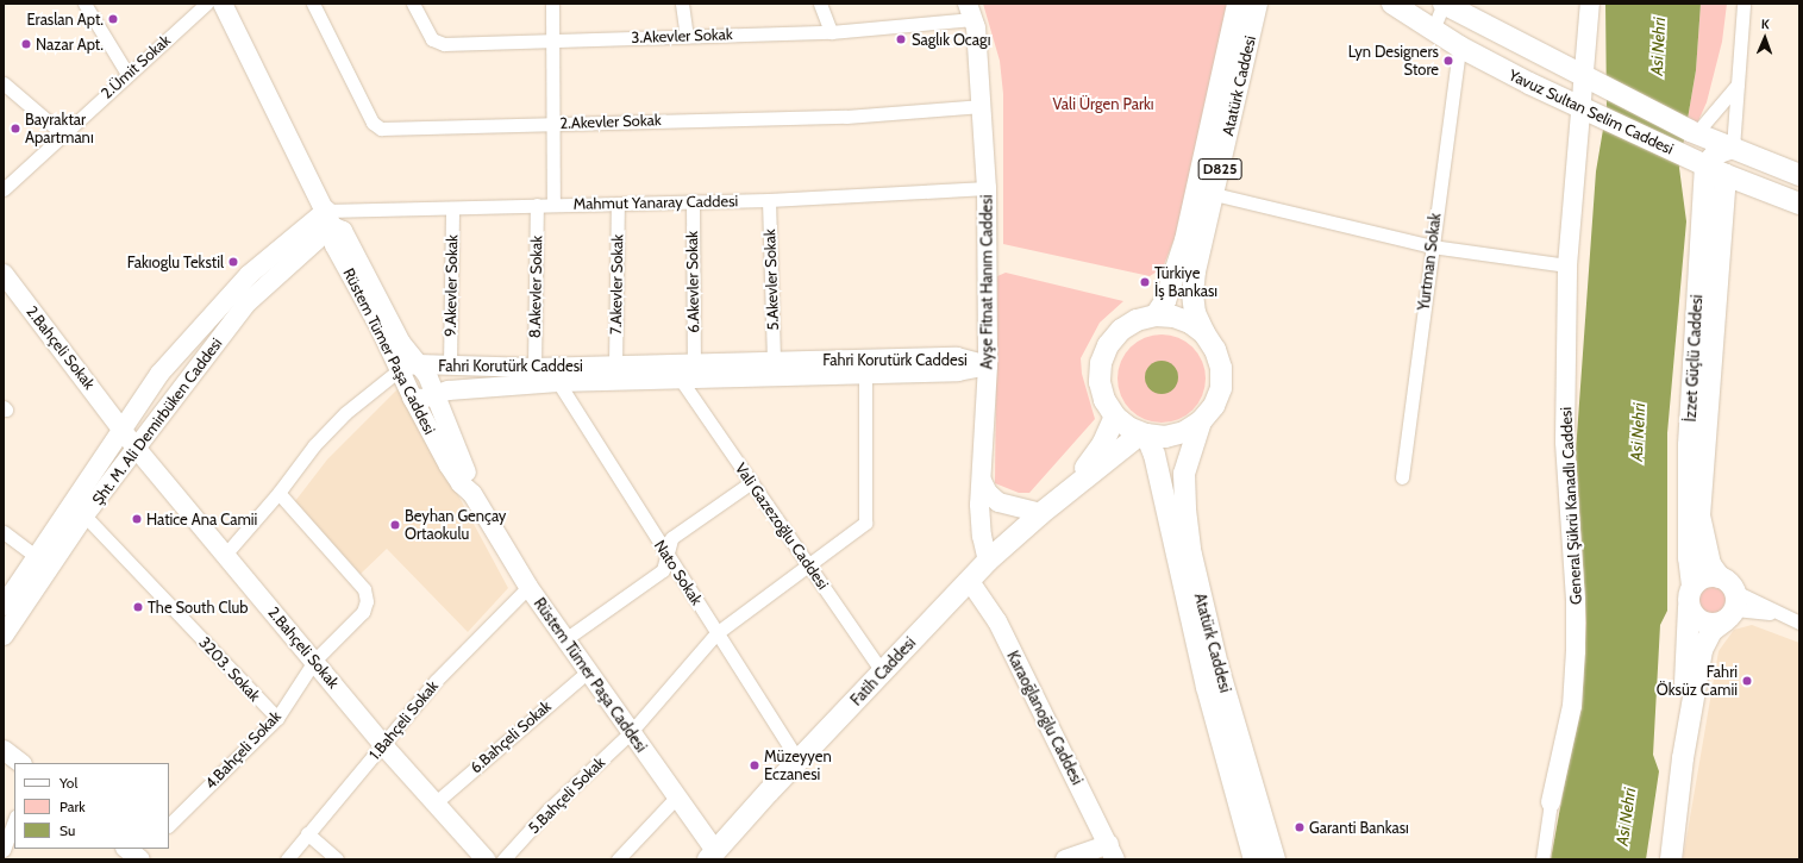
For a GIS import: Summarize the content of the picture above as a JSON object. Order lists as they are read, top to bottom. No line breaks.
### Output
{"streets":{"main road":["Atatürk Caddesi","Yavuz Sultan Selim Caddesi","D825","İzzet Güçlü Caddesi","Fatih Caddesi"],"street":["3.Akevler Sokak","2.Ümit Sokak","2.Akevler Sokak","Mahmut Yanaray Caddesi","Yurtman Sokak","5.Akevler Sokak","6.Akevler Sokak","Ayşe Fitnat Hanım Caddesi","7.Akevler Sokak","9.Akevler Sokak","8.Akevler Sokak","2.Bahçeli Sokak","Rüstem Tümer Paşa Caddesi","Fahri Korutürk Caddesi","Şht. M. Ali Demirbüken Caddesi","General Şükrü Kanadlı Caddesi","Vali Gazezoğlu Caddesi","Nato Sokak","3203. Sokak","Karaoğlanoğlu Caddesi","1.Bahçeli Sokak","6.Bahçeli Sokak","4.Bahçeli Sokak","5.Bahçeli Sokak"]},"crossings":[["3.Akevler Sokak","Ayşe Fitnat Hanım Caddesi"],["Atatürk Caddesi","Fatih Caddesi"],["Yavuz Sultan Selim Caddesi","Yurtman Sokak"],["Yavuz Sultan Selim Caddesi","İzzet Güçlü Caddesi"],["Yavuz Sultan Selim Caddesi","General Şükrü Kanadlı Caddesi"],["2.Akevler Sokak","Ayşe Fitnat Hanım Caddesi"],["Mahmut Yanaray Caddesi","5.Akevler Sokak"],["Mahmut Yanaray Caddesi","6.Akevler Sokak"],["Mahmut Yanaray Caddesi","Ayşe Fitnat Hanım Caddesi"],["Mahmut Yanaray Caddesi","7.Akevler Sokak"],["Mahmut Yanaray Caddesi","9.Akevler Sokak"],["Mahmut Yanaray Caddesi","8.Akevler Sokak"],["Mahmut Yanaray Caddesi","Rüstem Tümer Paşa Caddesi"],["Mahmut Yanaray Caddesi","Şht. M. Ali Demirbüken Caddesi"],["5.Akevler Sokak","Fahri Korutürk Caddesi"],["6.Akevler Sokak","Fahri Korutürk Caddesi"],["Ayşe Fitnat Hanım Caddesi","Fahri Korutürk Caddesi"],["Ayşe Fitnat Hanım Caddesi","Fatih Caddesi"],["7.Akevler Sokak","Fahri Korutürk Caddesi"],["9.Akevler Sokak","Fahri Korutürk Caddesi"],["8.Akevler Sokak","Fahri Korutürk Caddesi"],["2.Bahçeli Sokak","Şht. M. Ali Demirbüken Caddesi"],["2.Bahçeli Sokak","1.Bahçeli Sokak"],["2.Bahçeli Sokak","6.Bahçeli Sokak"],["2.Bahçeli Sokak","4.Bahçeli Sokak"],["Rüstem Tümer Paşa Caddesi","Fahri Korutürk Caddesi"],["Rüstem Tümer Paşa Caddesi","Şht. M. Ali Demirbüken Caddesi"],["Rüstem Tümer Paşa Caddesi","Fatih Caddesi"],["Rüstem Tümer Paşa Caddesi","1.Bahçeli Sokak"],["Rüstem Tümer Paşa Caddesi","6.Bahçeli Sokak"],["Rüstem Tümer Paşa Caddesi","5.Bahçeli Sokak"],["Fahri Korutürk Caddesi","Vali Gazezoğlu Caddesi"],["Fahri Korutürk Caddesi","Nato Sokak"],["Fahri Korutürk Caddesi","5.Bahçeli Sokak"],["Şht. M. Ali Demirbüken Caddesi","3203. Sokak"],["Vali Gazezoğlu Caddesi","Fatih Caddesi"],["Vali Gazezoğlu Caddesi","5.Bahçeli Sokak"],["Nato Sokak","Fatih Caddesi"],["Nato Sokak","5.Bahçeli Sokak"],["3203. Sokak","4.Bahçeli Sokak"],["Fatih Caddesi","Karaoğlanoğlu Caddesi"]],"water":["Asi Nehri"],"parks":["Vali Ürgen Parkı"],"places":["Eraslan Apt.","Saglık Ocagı","Nazar Apt.","Lyn Designers Store","Bayraktar Apartmanı","Fakıoglu Tekstil","Türkiye İş Bankası","Hatice Ana Camii","Beyhan Gençay Ortaokulu","The South Club","Fahri Öksüz Camii","Müzeyyen Eczanesi","Garanti Bankası"],"legend":["Yol","Park","Su"],"north":"top"}
